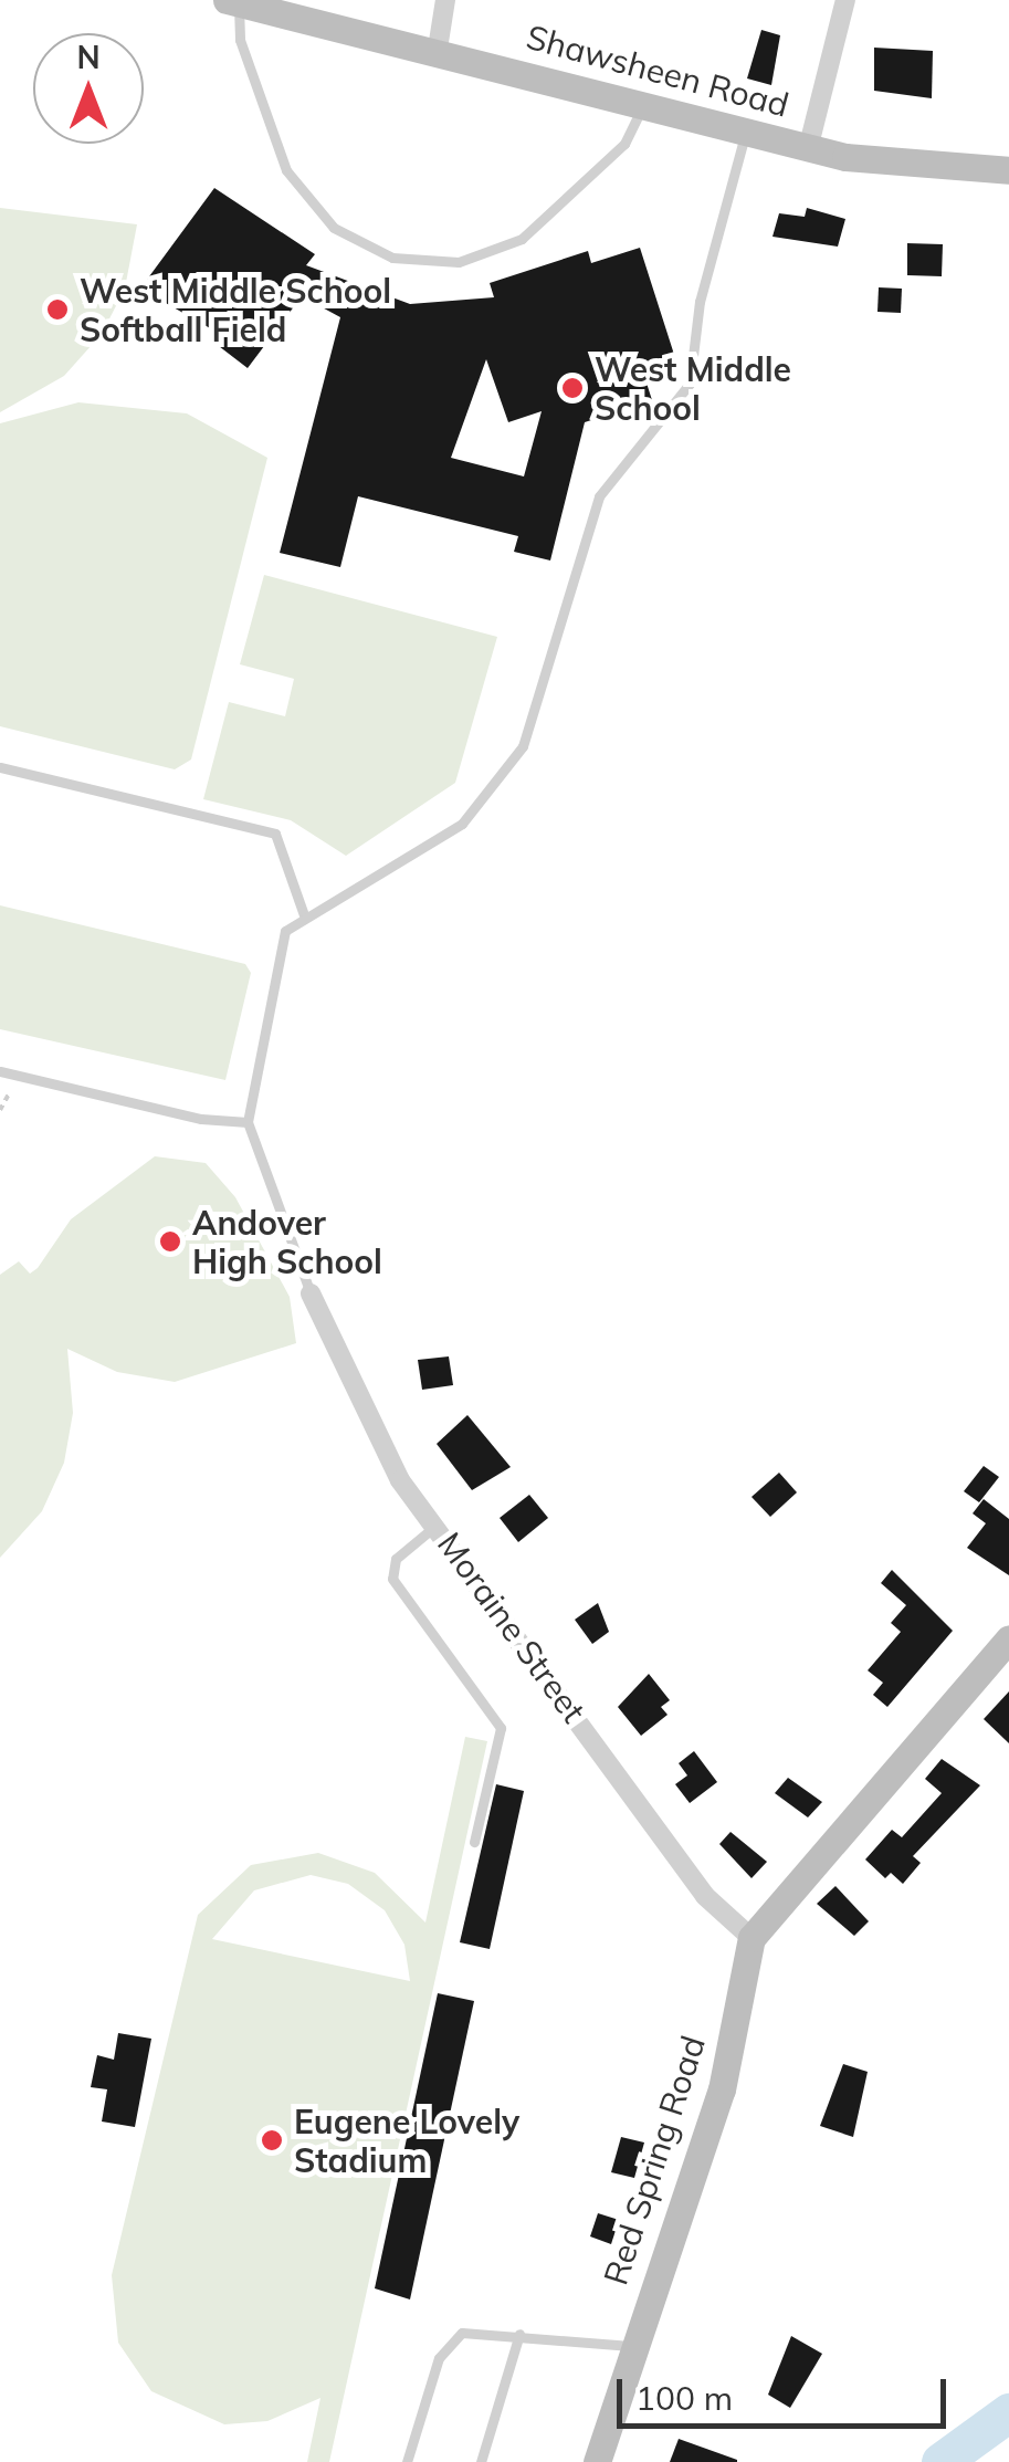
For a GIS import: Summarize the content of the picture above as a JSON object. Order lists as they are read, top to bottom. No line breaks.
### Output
{"streets":{"main road":["Shawsheen Road","Red Spring Road"],"street":["Moraine Street"]},"crossings":[["Moraine Street","Red Spring Road"]],"places":["West Middle School Softball Field","West Middle School","Andover High School","Eugene Lovely Stadium"],"scale_bar":"100 m","north":"top"}
